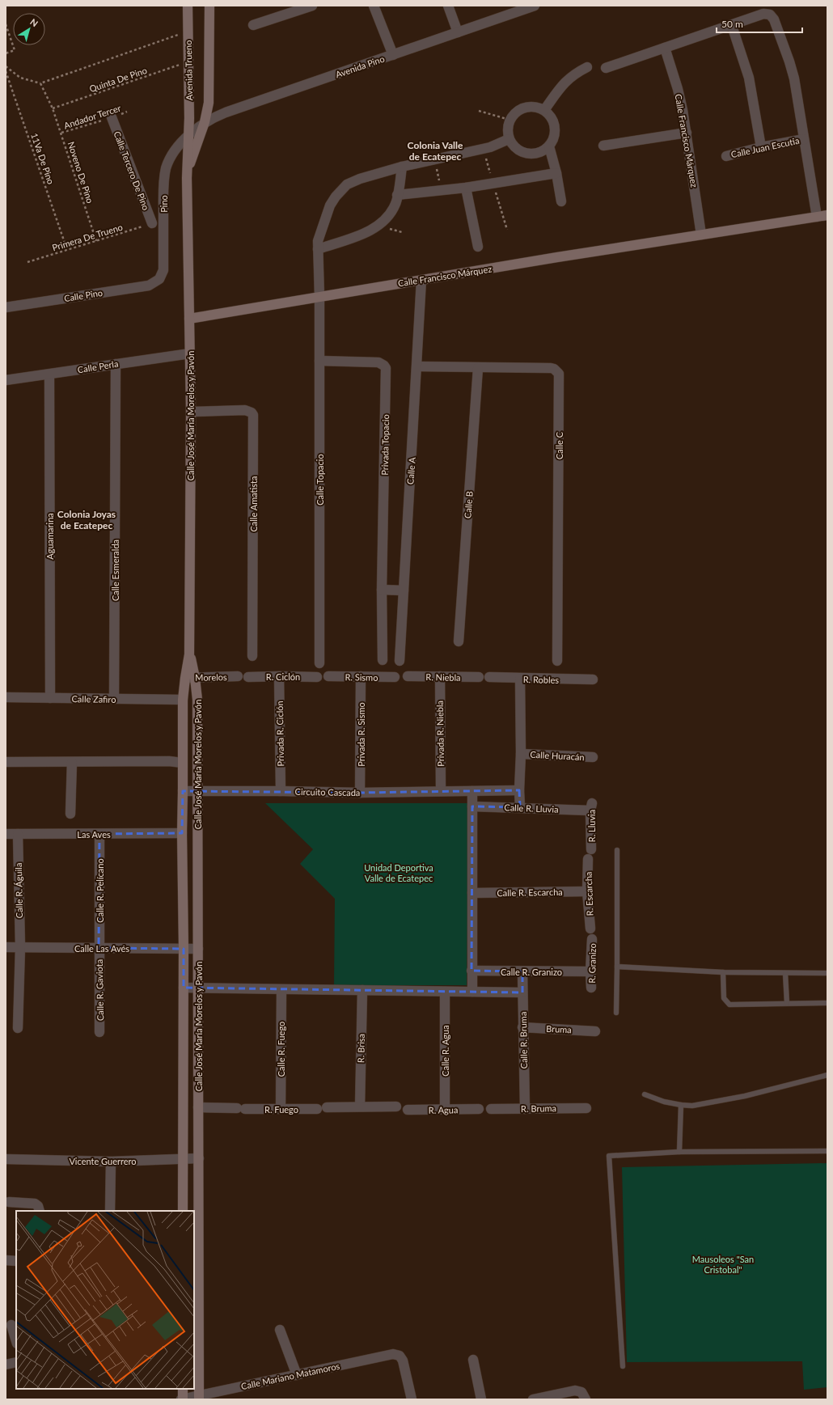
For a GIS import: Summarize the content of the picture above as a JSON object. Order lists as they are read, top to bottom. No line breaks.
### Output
{"streets":{"street":["Avenida Pino","Avenida Trueno","Calle Francisco Márquez","Calle Juan Escutia","Calle Tercero De Pino","Pino","Calle Pino","Calle Perla","Calle José María Morelos y Pavón","Privada Topacio","Calle C","Calle A","Calle Topacio","Calle Amatista","Calle B","Aguamarina","Calle Esmeralda","R. Ciclón","Morelos","R. Sismo","R. Niebla","R. Robles","Calle Zafiro","Privada R. Ciclón","Privada R. Niebla","Privada R. Sismo","Calle Huracán","Circuito Cascada","Calle R. Lluvia","R. Lluvia","Las Aves","Calle R. Águila","Calle R. Pelícano","Calle R. Escarcha","R. Escarcha","Calle Las Avés","R. Granizo","Calle R. Granizo","Calle R. Gaviota","Bruma","Calle R. Bruma","R. Brisa","Calle R. Fuego","Calle R. Agua","R. Bruma","R. Fuego","R. Agua","Vicente Guerrero","Calle Mariano Matamoros"],"path":["Quinta De Pino","Andador Tercer","11Va De Pino","Noveno De Pino","Primera De Trueno"]},"crossings":[["Avenida Pino","Avenida Trueno"],["Avenida Pino","Pino"],["Avenida Pino","Calle José María Morelos y Pavón"],["Avenida Trueno","Quinta De Pino"],["Avenida Trueno","Pino"],["Avenida Trueno","Calle José María Morelos y Pavón"],["Quinta De Pino","Noveno De Pino"],["Andador Tercer","Calle Tercero De Pino"],["Andador Tercer","Noveno De Pino"],["Calle Francisco Márquez","Calle Juan Escutia"],["Calle Francisco Márquez","Calle José María Morelos y Pavón"],["Calle Francisco Márquez","Calle A"],["Calle Francisco Márquez","Calle Topacio"],["11Va De Pino","Primera De Trueno"],["Calle Tercero De Pino","Primera De Trueno"],["Noveno De Pino","Primera De Trueno"],["Pino","Calle Pino"],["Pino","Calle José María Morelos y Pavón"],["Calle Perla","Calle José María Morelos y Pavón"],["Calle Perla","Aguamarina"],["Calle Perla","Calle Esmeralda"],["Calle José María Morelos y Pavón","Calle Amatista"],["Calle José María Morelos y Pavón","Morelos"],["Calle José María Morelos y Pavón","Calle Zafiro"],["Calle José María Morelos y Pavón","Circuito Cascada"],["Calle José María Morelos y Pavón","Las Aves"],["Calle José María Morelos y Pavón","Calle Las Avés"],["Calle José María Morelos y Pavón","R. Fuego"],["Calle José María Morelos y Pavón","Vicente Guerrero"],["Calle José María Morelos y Pavón","Calle Mariano Matamoros"],["Privada Topacio","Calle Topacio"],["Calle C","Calle A"],["Calle C","Calle B"],["Aguamarina","Calle Zafiro"],["Calle Esmeralda","Calle Zafiro"],["R. Ciclón","Privada R. Ciclón"],["R. Sismo","Privada R. Sismo"],["R. Niebla","Privada R. Niebla"],["Privada R. Ciclón","Circuito Cascada"],["Privada R. Niebla","Circuito Cascada"],["Privada R. Sismo","Circuito Cascada"],["Calle R. Lluvia","R. Lluvia"],["Las Aves","Calle R. Águila"],["Las Aves","Calle R. Pelícano"],["Calle R. Águila","Calle Las Avés"],["Calle R. Pelícano","Calle Las Avés"],["Calle R. Pelícano","Calle R. Gaviota"],["Calle R. Escarcha","R. Escarcha"],["Calle Las Avés","Calle R. Gaviota"],["R. Granizo","Calle R. Granizo"],["Calle R. Granizo","Calle R. Bruma"],["Bruma","Calle R. Bruma"],["Calle R. Bruma","R. Bruma"],["R. Brisa","R. Fuego"],["Calle R. Fuego","R. Fuego"],["Calle R. Agua","R. Agua"]],"districts":["Colonia Valle de Ecatepec","Colonia Joyas de Ecatepec"],"parks":["Unidad Deportiva Valle de Ecatepec","Mausoleos \"San Cristobal\""],"scale_bar":"50 m","north":"top right"}
